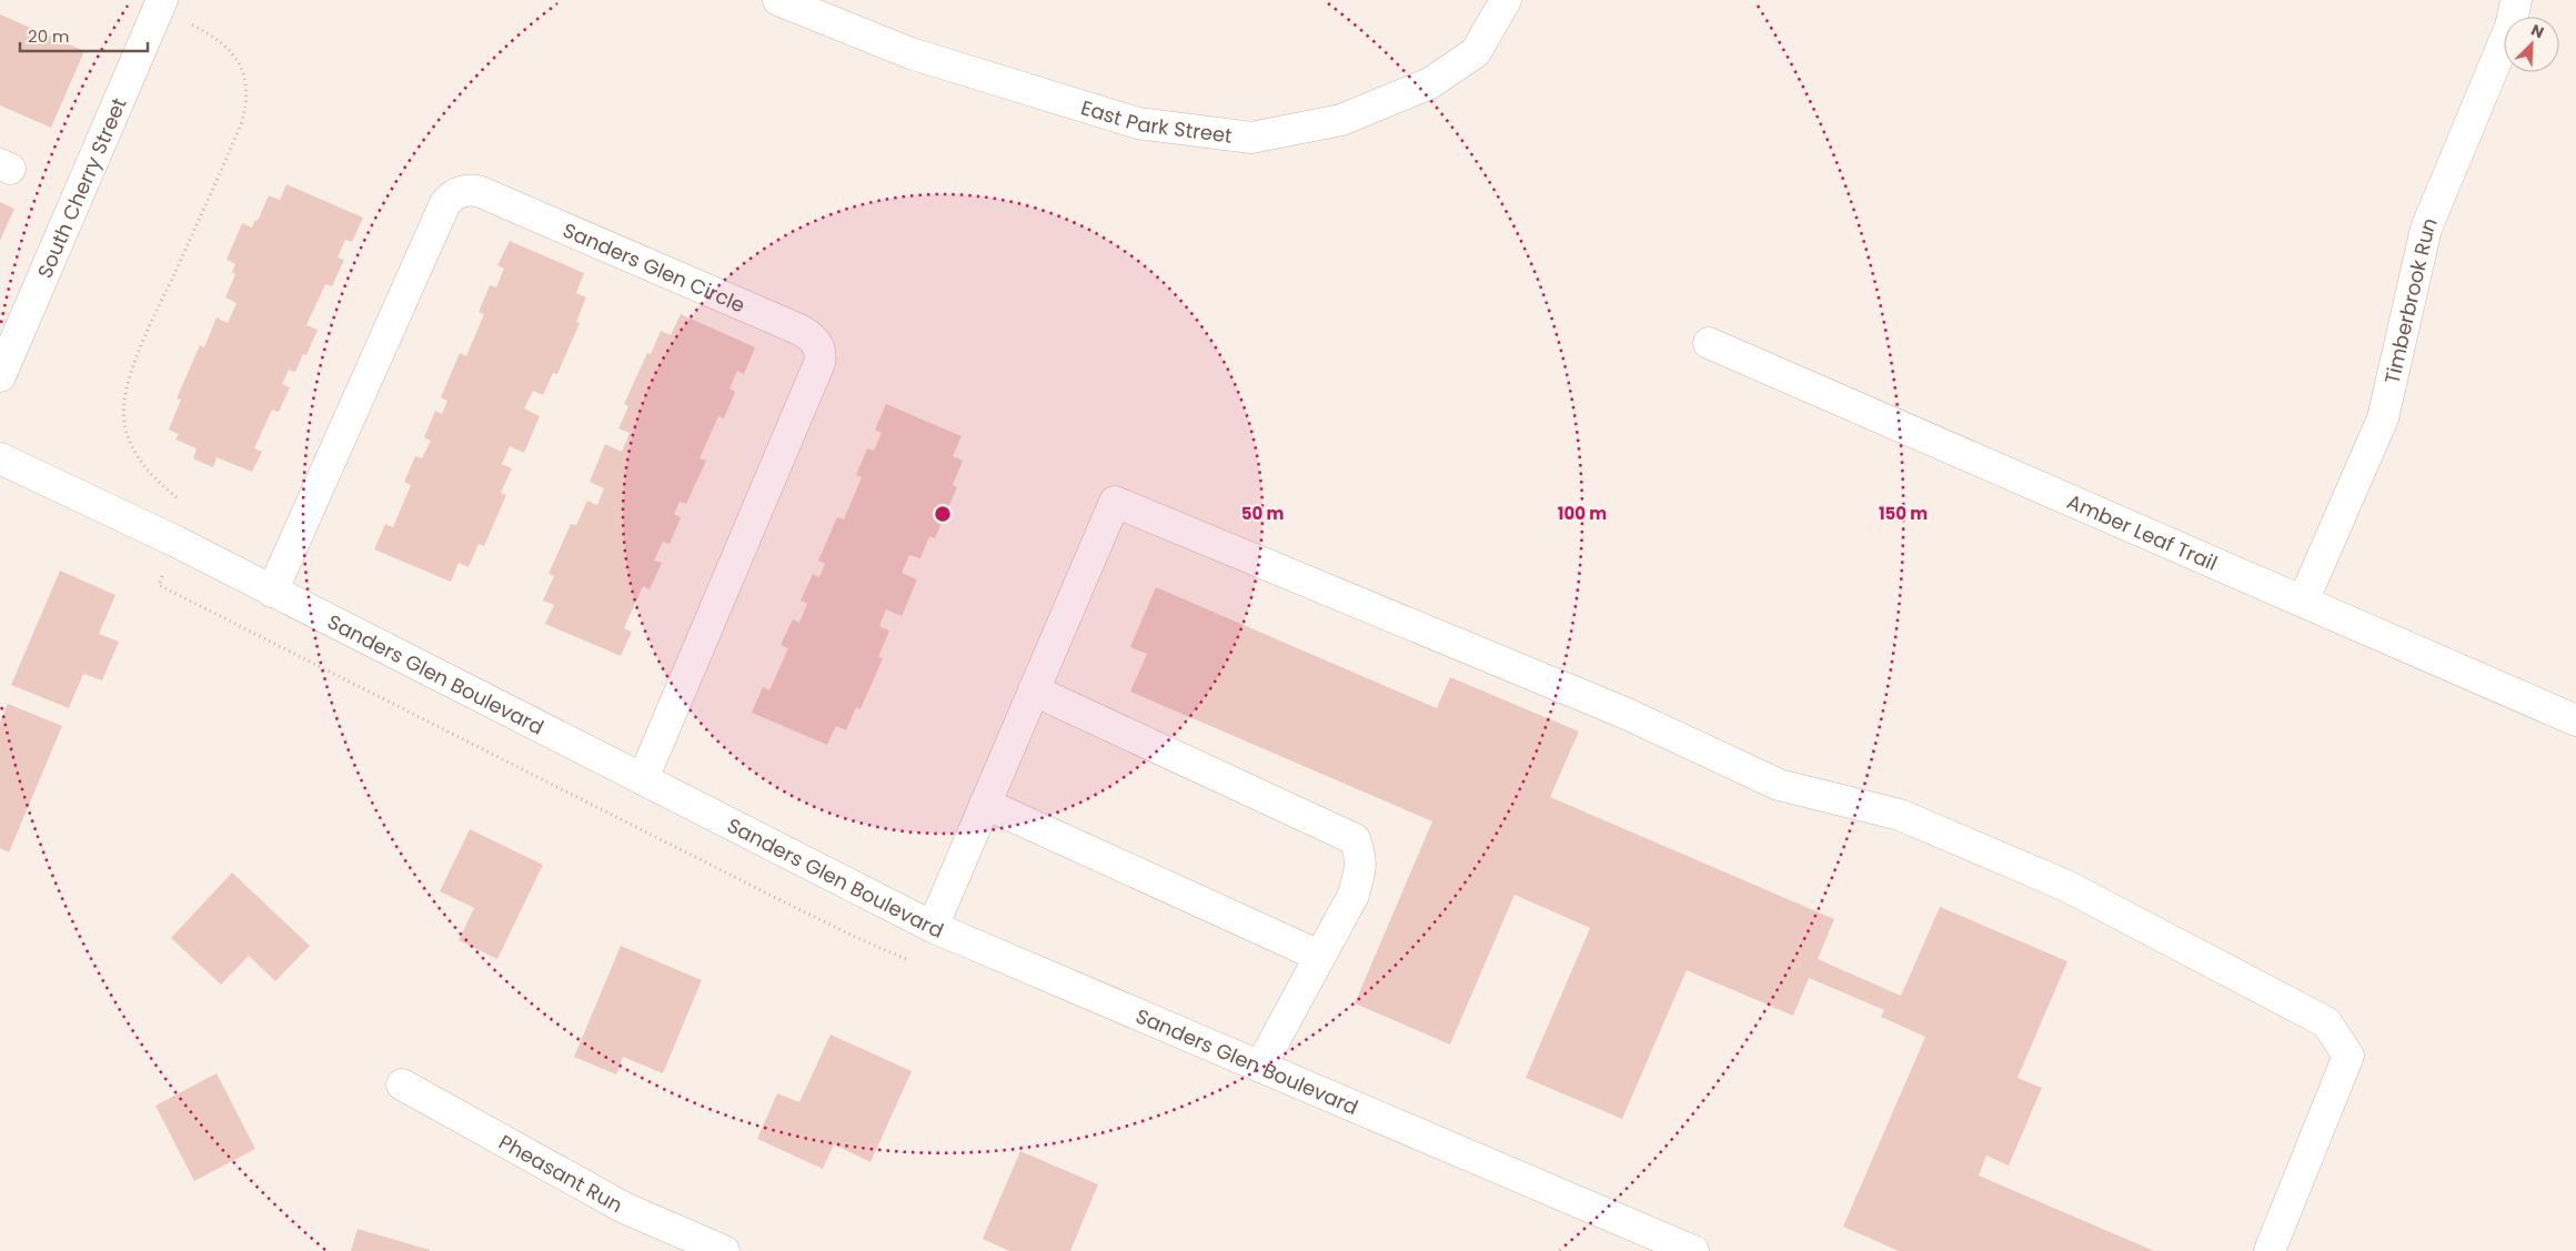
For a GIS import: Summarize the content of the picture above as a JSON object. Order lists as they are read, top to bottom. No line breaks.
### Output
{"streets":{"street":["East Park Street","South Cherry Street","Sanders Glen Circle","Timberbrook Run","Amber Leaf Trail","Sanders Glen Boulevard","Pheasant Run"]},"crossings":[["Sanders Glen Circle","Sanders Glen Boulevard"],["Timberbrook Run","Amber Leaf Trail"]],"scale_bar":"20 m","north":"top right","rings":["50 m","100 m","150 m"]}
